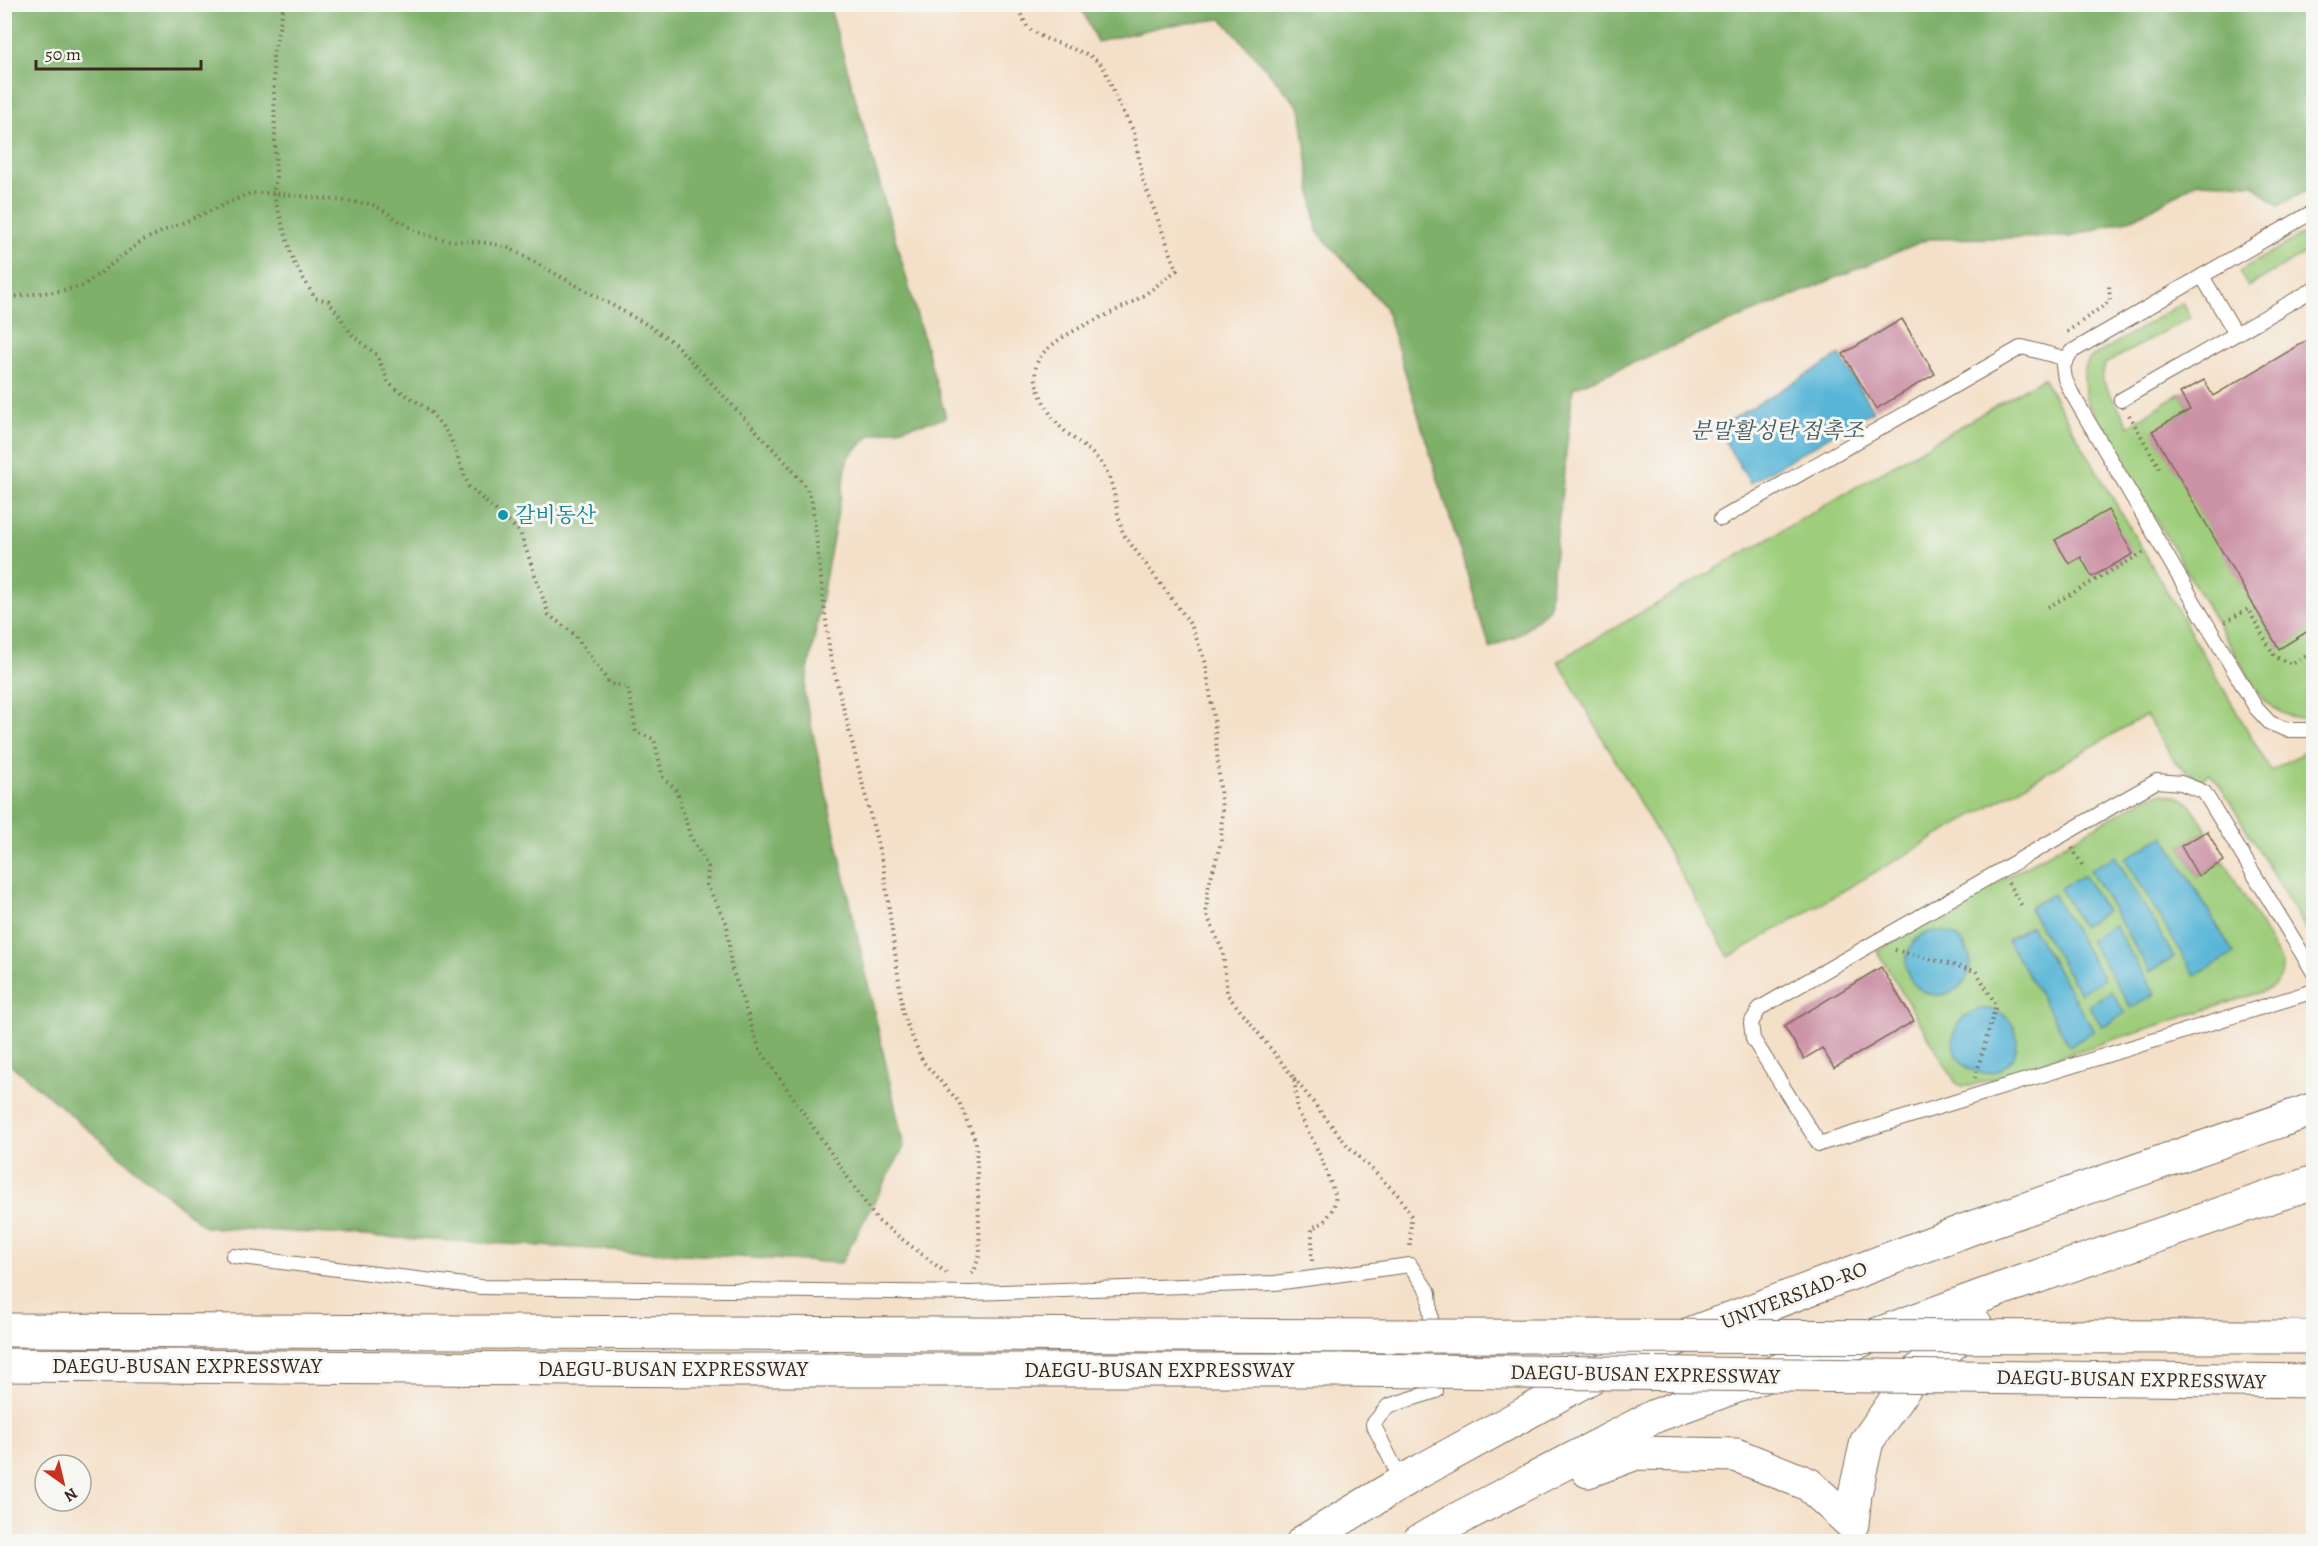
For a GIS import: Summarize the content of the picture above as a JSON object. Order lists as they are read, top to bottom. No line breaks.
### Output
{"streets":{"main road":["UNIVERSIAD-RO","DAEGU-BUSAN EXPRESSWAY"]},"water":["분말활성탄 접촉조"],"places":["갈비동산"],"scale_bar":"50 m","north":"bottom right"}
